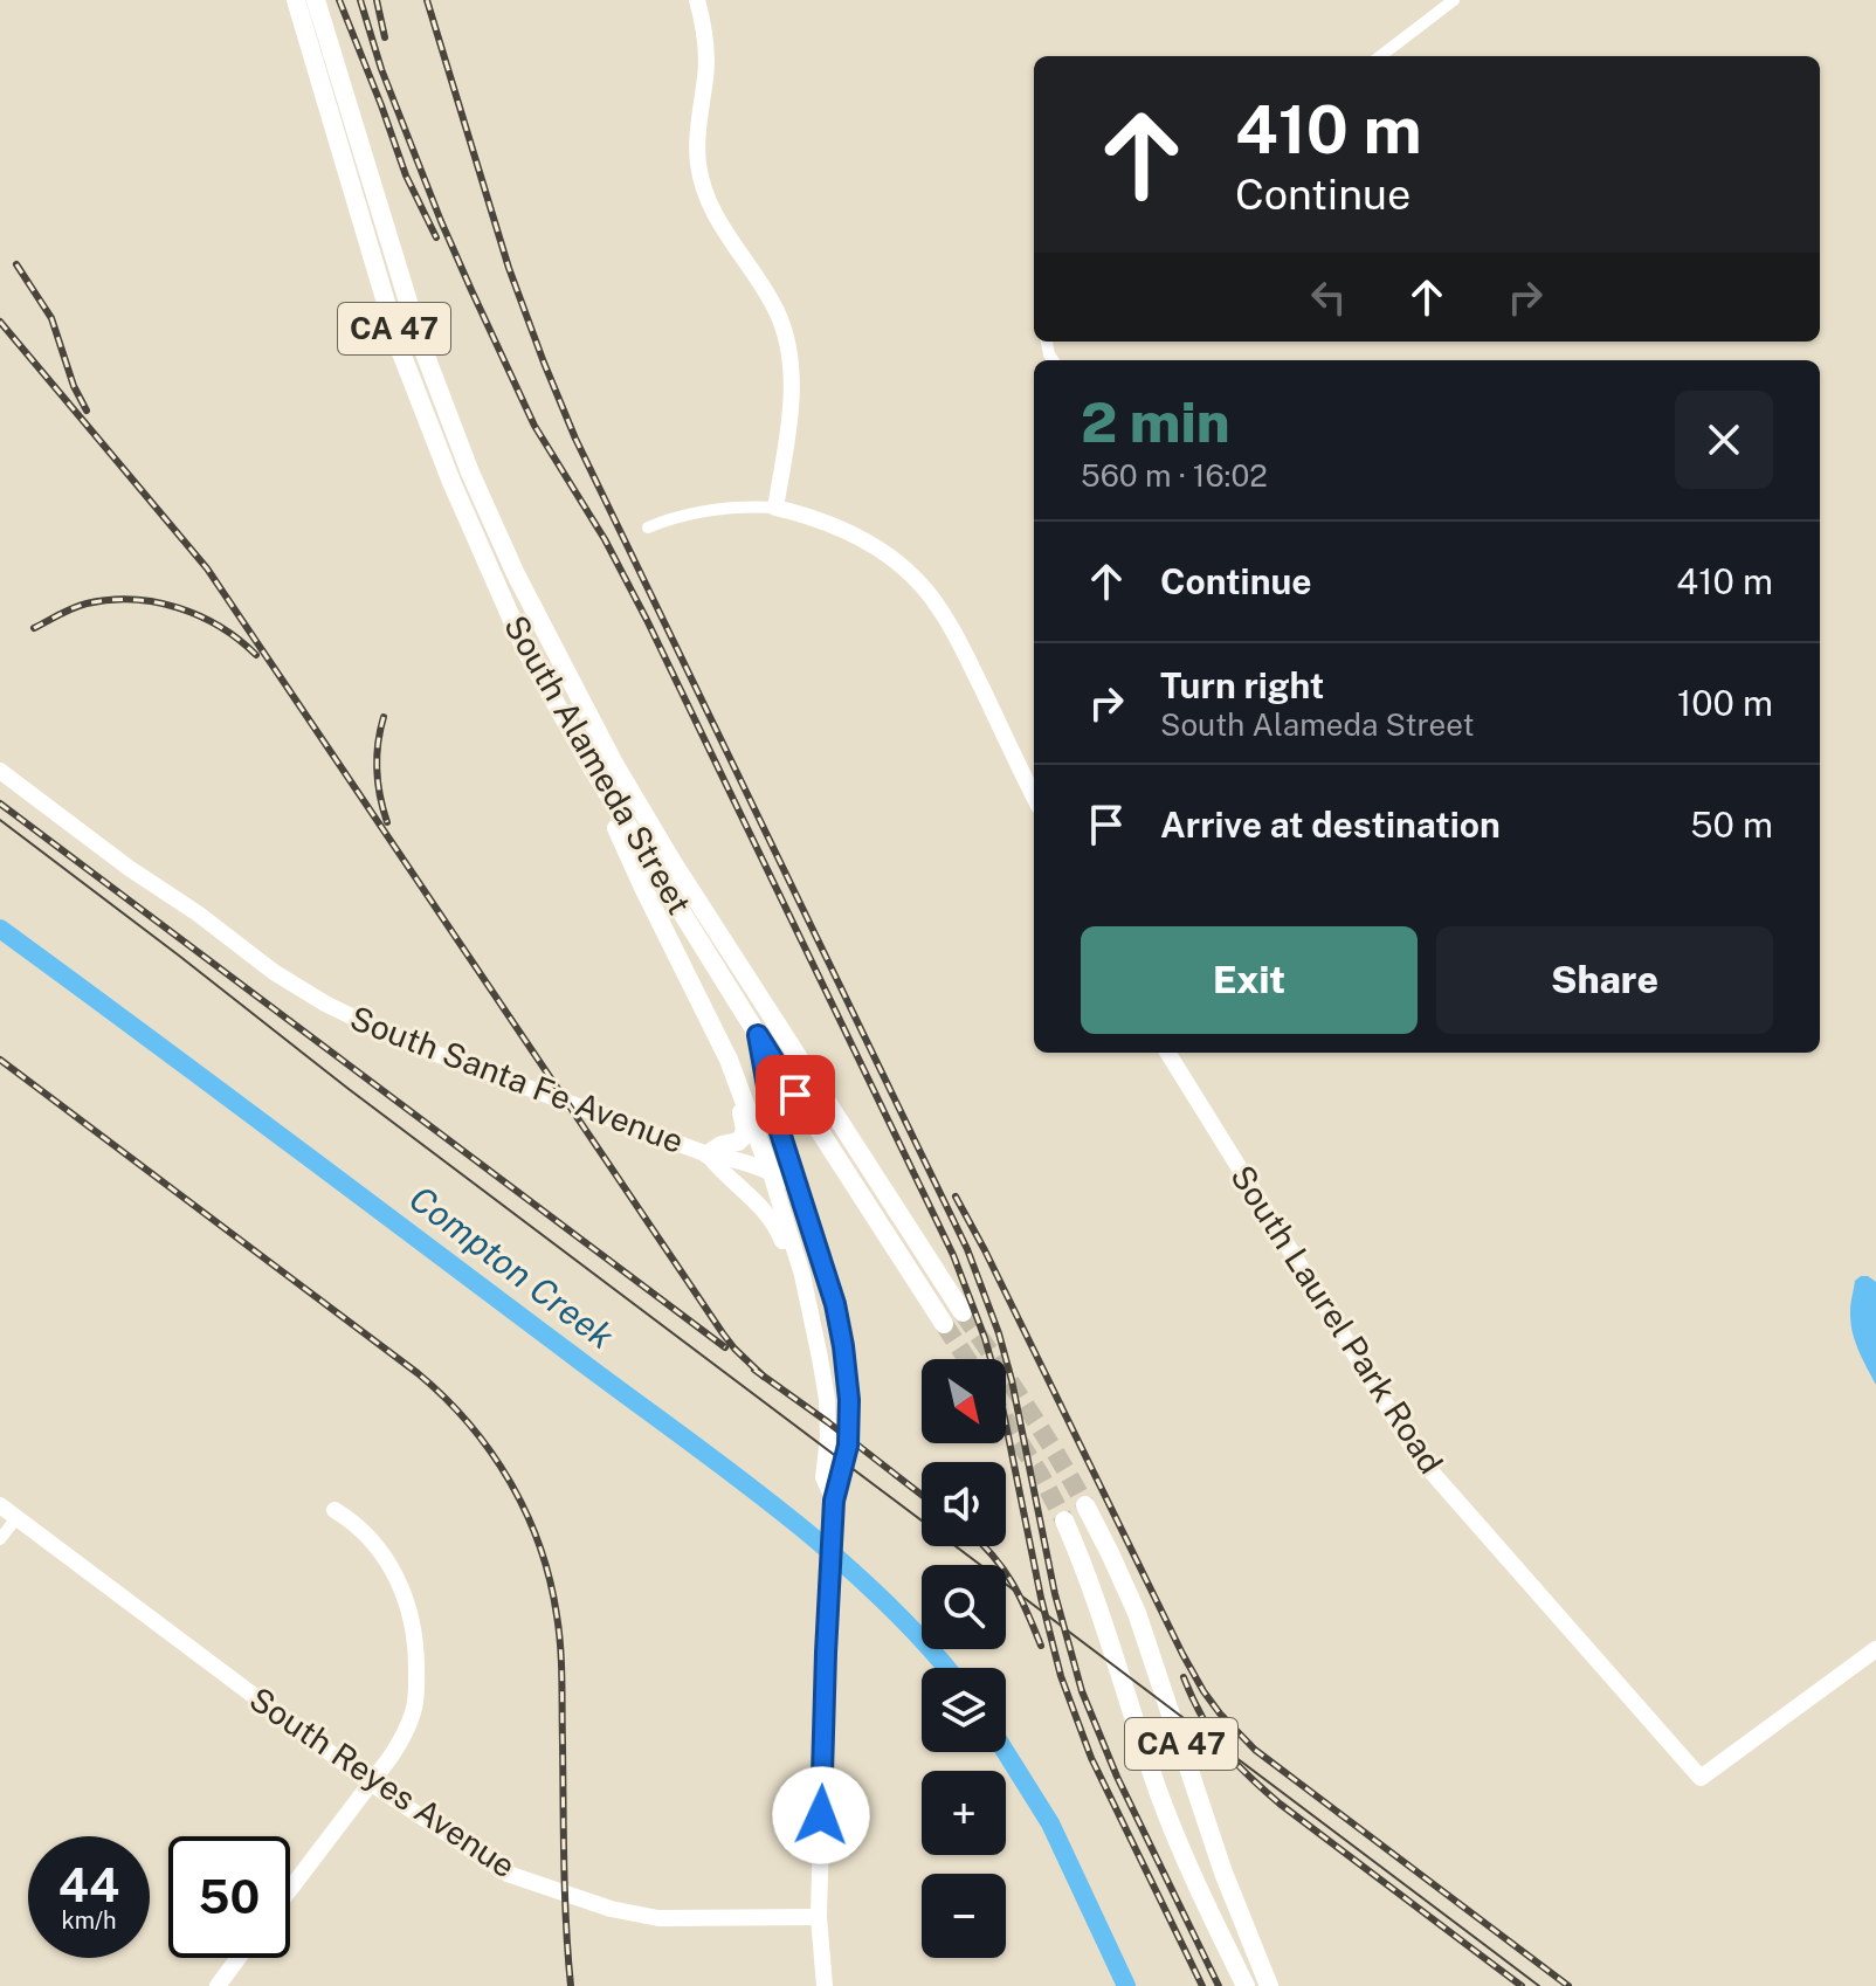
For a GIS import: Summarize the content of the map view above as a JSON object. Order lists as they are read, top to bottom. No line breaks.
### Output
{"streets":{"main road":["CA 47","South Alameda Street"],"street":["South Santa Fe Avenue","South Laurel Park Road","South Reyes Avenue"]},"water":["Compton Creek"],"north":"bottom right","page":{"turn":["410 m","Continue"],"heading":["2 min","560 m · 16:02"],"list":[{"name":"Continue","value":"410 m"},{"name":"Turn right","note":"South Alameda Street","value":"100 m"},{"name":"Arrive at destination","value":"50 m"}],"buttons":["Exit","Share"],"map_buttons":["+","−"],"speed":"44 km/h","limit":"50"}}
